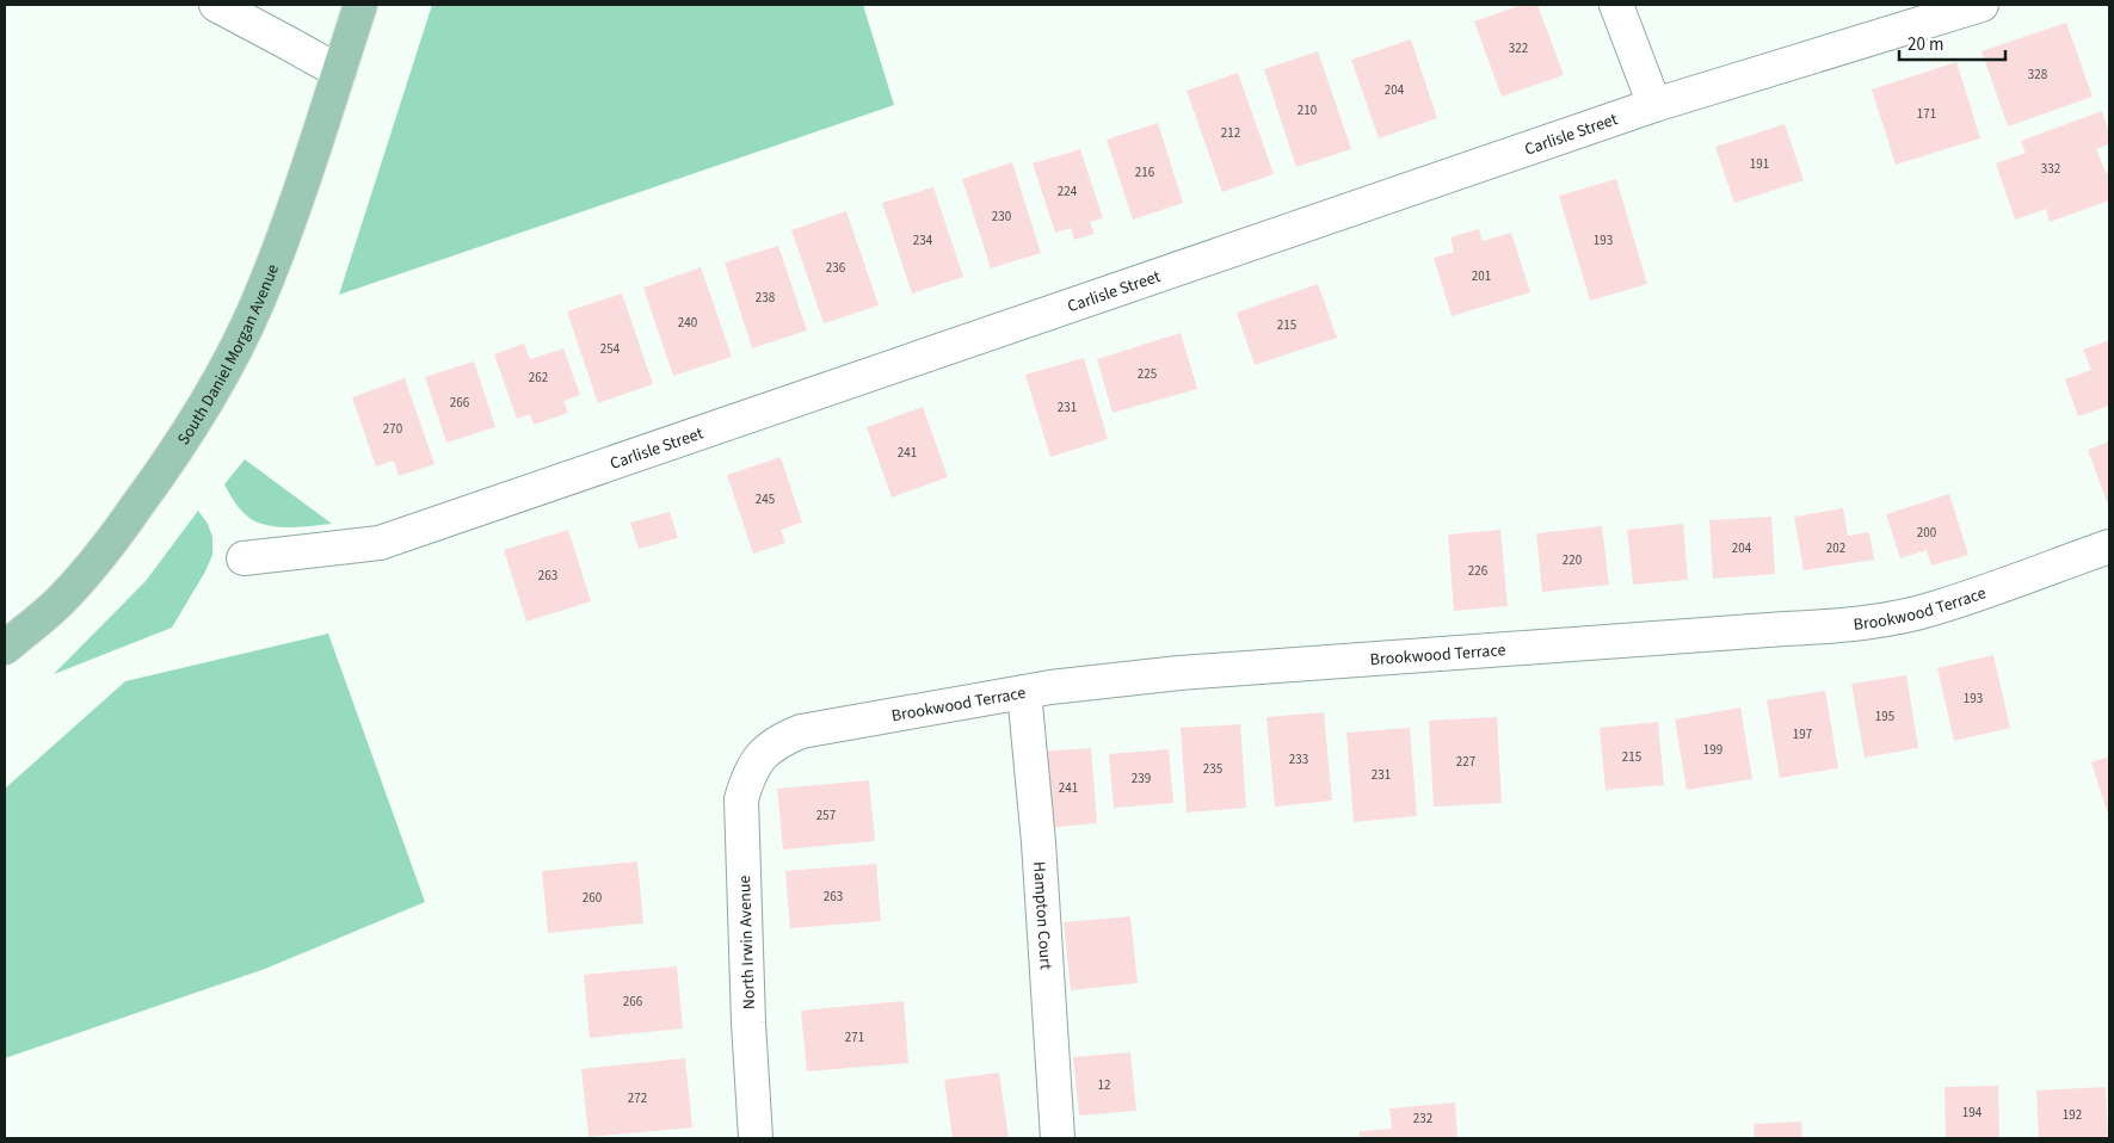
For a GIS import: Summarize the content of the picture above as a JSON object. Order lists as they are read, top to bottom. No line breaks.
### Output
{"streets":{"main road":["South Daniel Morgan Avenue"],"street":["Carlisle Street","Brookwood Terrace","Hampton Court","North Irwin Avenue"]},"crossings":[["Brookwood Terrace","Hampton Court"],["Brookwood Terrace","North Irwin Avenue"]],"house_numbers":["322","328","204","210","171","212","191","332","216","224","230","234","193","236","201","238","240","215","254","225","262","266","231","270","241","245","200","204","202","220","226","263","193","195","197","199","215","233","227","235","231","239","241","257","263","260","266","271","12","272","194","192","232"],"scale_bar":"20 m"}
